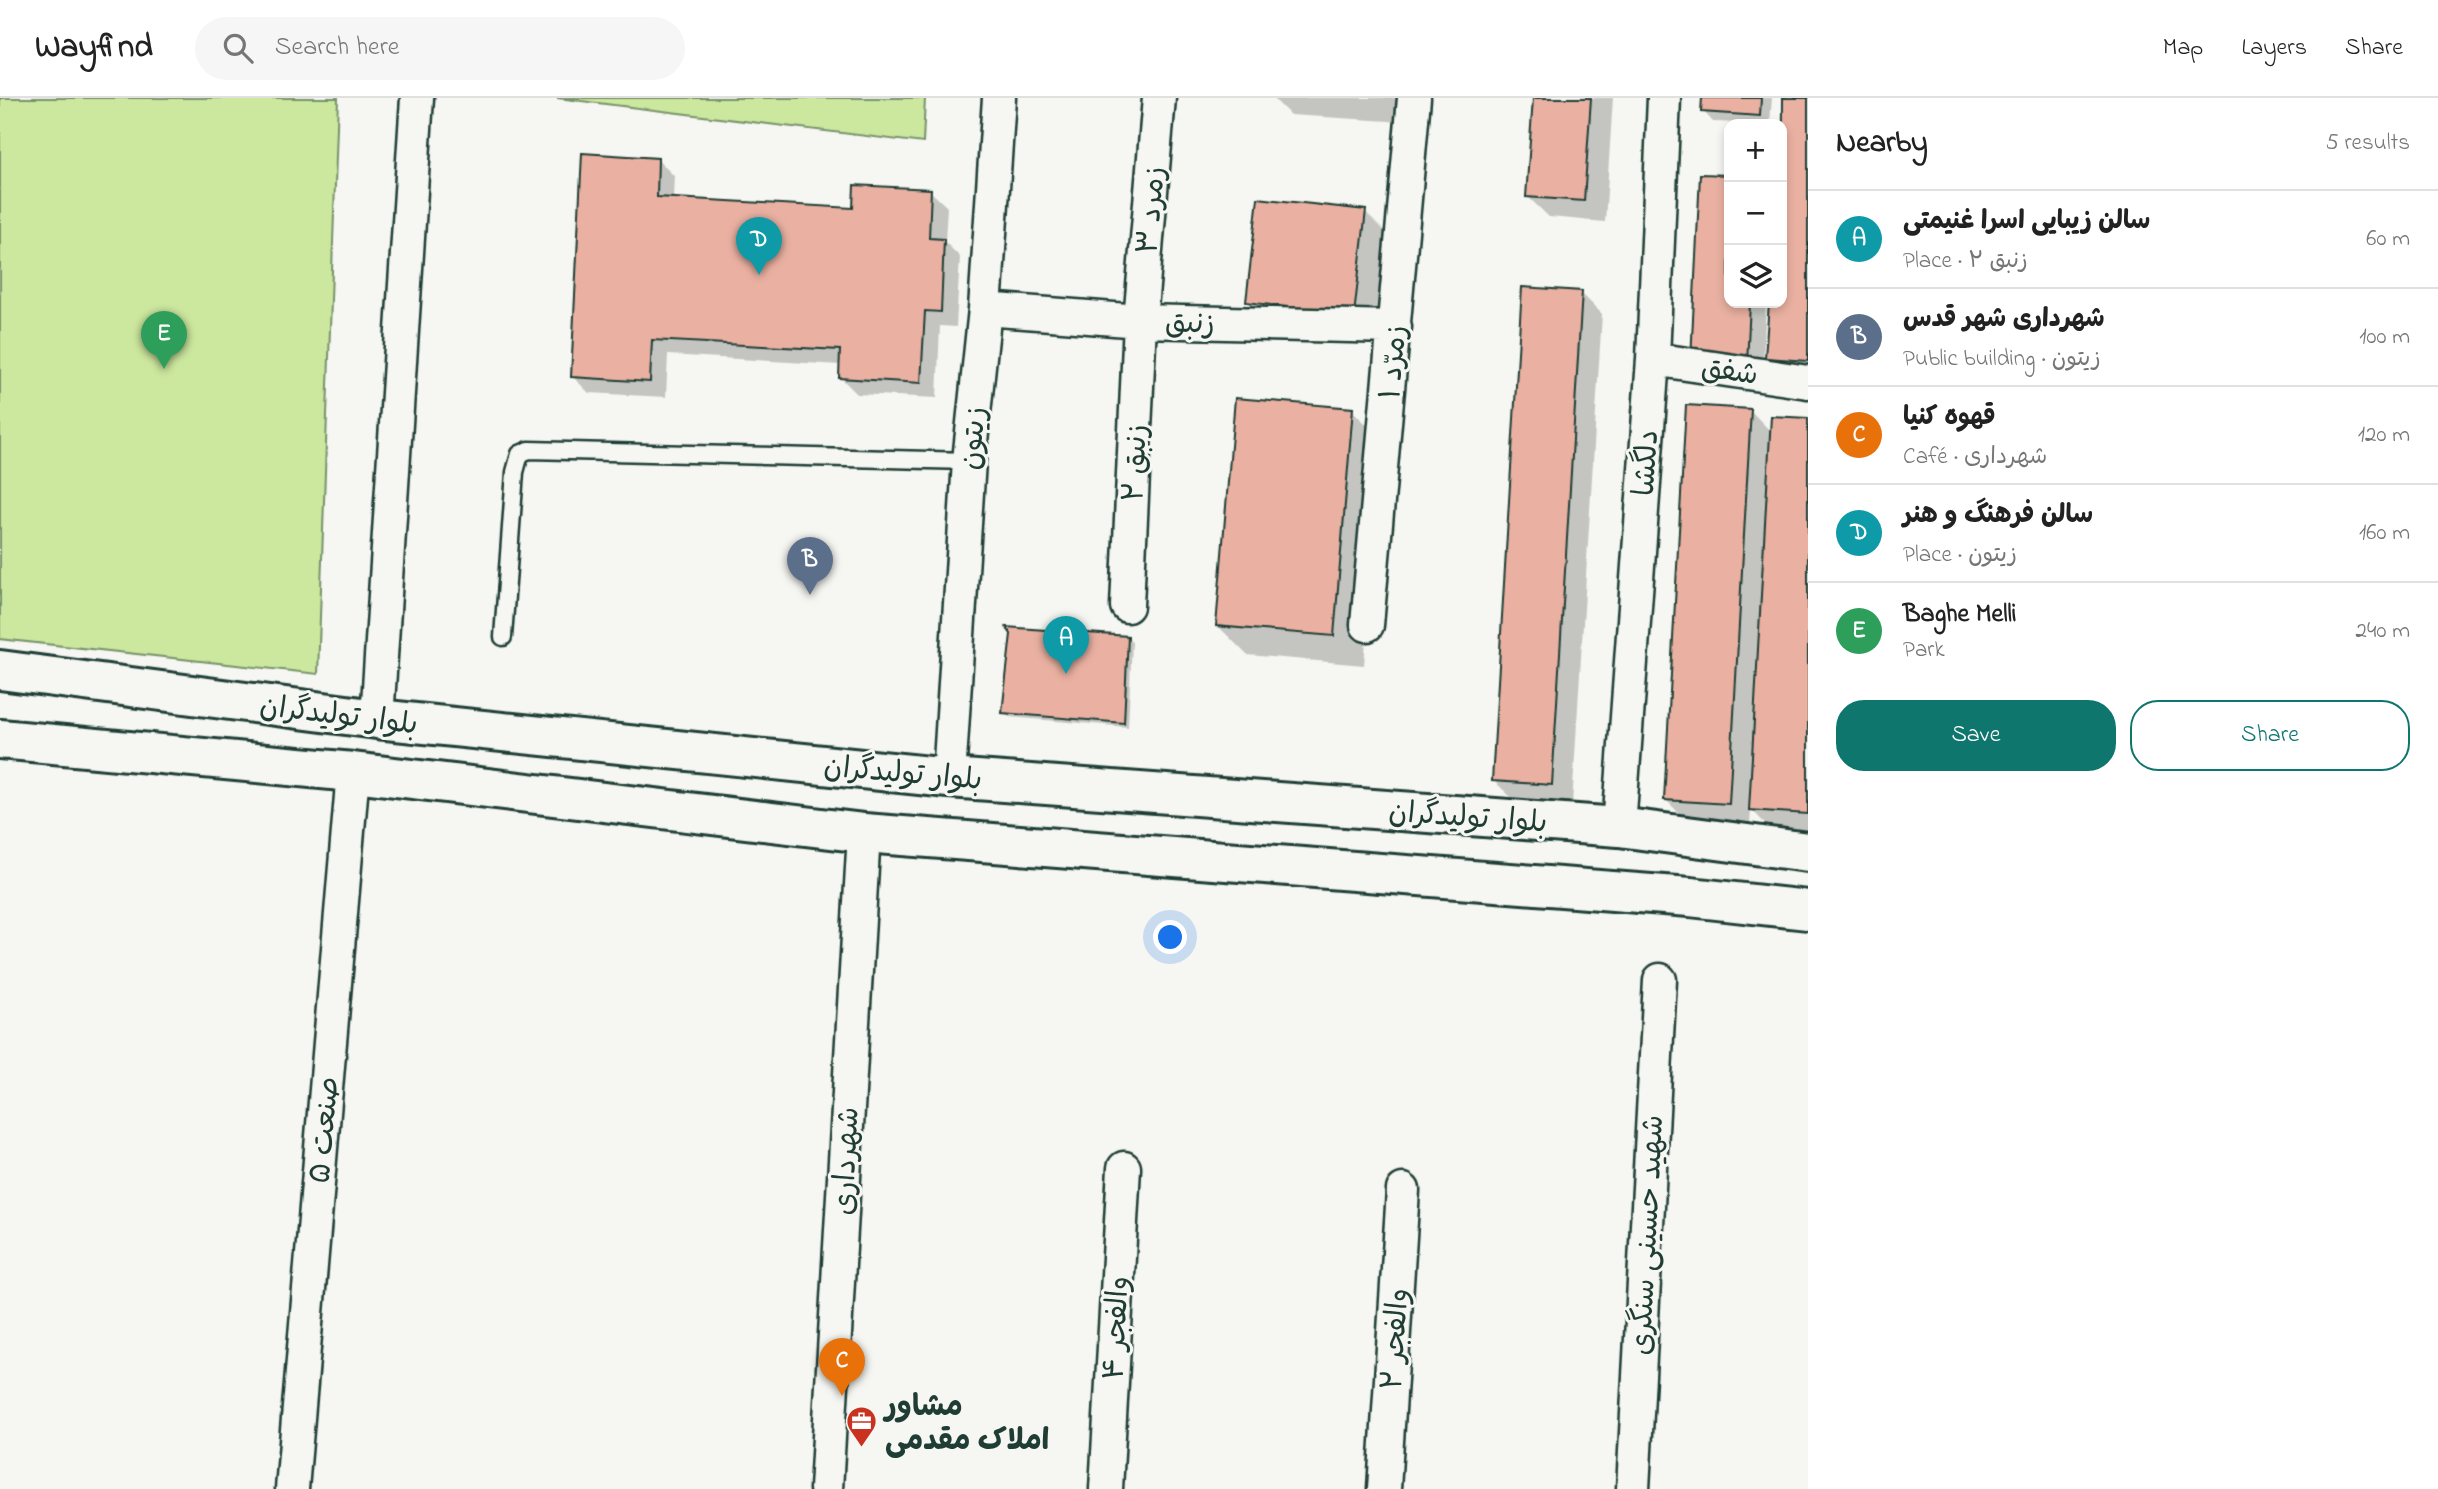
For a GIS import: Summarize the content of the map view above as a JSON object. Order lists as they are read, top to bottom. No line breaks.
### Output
{"streets":{"main road":["بلوار تولیدگران"],"street":["زمرد ۳","زنبق","زمرّد ۱","شفق","زیتون","زنبق ۲","دلگشا","صنعت ۵","شهرداری","شهید حسینی سنگری","والفجر ۴","والفجر ۲"]},"crossings":[["زمرد ۳","زنبق"],["زمرد ۳","زنبق ۲"],["زنبق","زمرّد ۱"],["زنبق","زیتون"],["زنبق","زنبق ۲"],["شفق","دلگشا"],["زیتون","بلوار تولیدگران"],["دلگشا","بلوار تولیدگران"],["بلوار تولیدگران","صنعت ۵"],["بلوار تولیدگران","شهرداری"]],"places":{"office":["مشاور املاک مقدمی"]},"page":{"header":"Wayfind","search":"Search here","nav":["Map","Layers","Share"],"heading":["Nearby","5 results"],"map_buttons":["+","−"],"list":[{"mark":"A","name":"سالن زیبایی اسرا غنیمتی","note":"Place · زنبق ۲","value":"60 m"},{"mark":"B","name":"شهرداری شهر قدس","note":"Public building · زیتون","value":"100 m"},{"mark":"C","name":"قهوه کنیا","note":"Café · شهرداری","value":"120 m"},{"mark":"D","name":"سالن فرهنگ و هنر","note":"Place · زیتون","value":"160 m"},{"mark":"E","name":"Baghe Melli","note":"Park","value":"240 m"}],"pins":["D","E","B","A","C"],"buttons":["Save","Share"]}}
